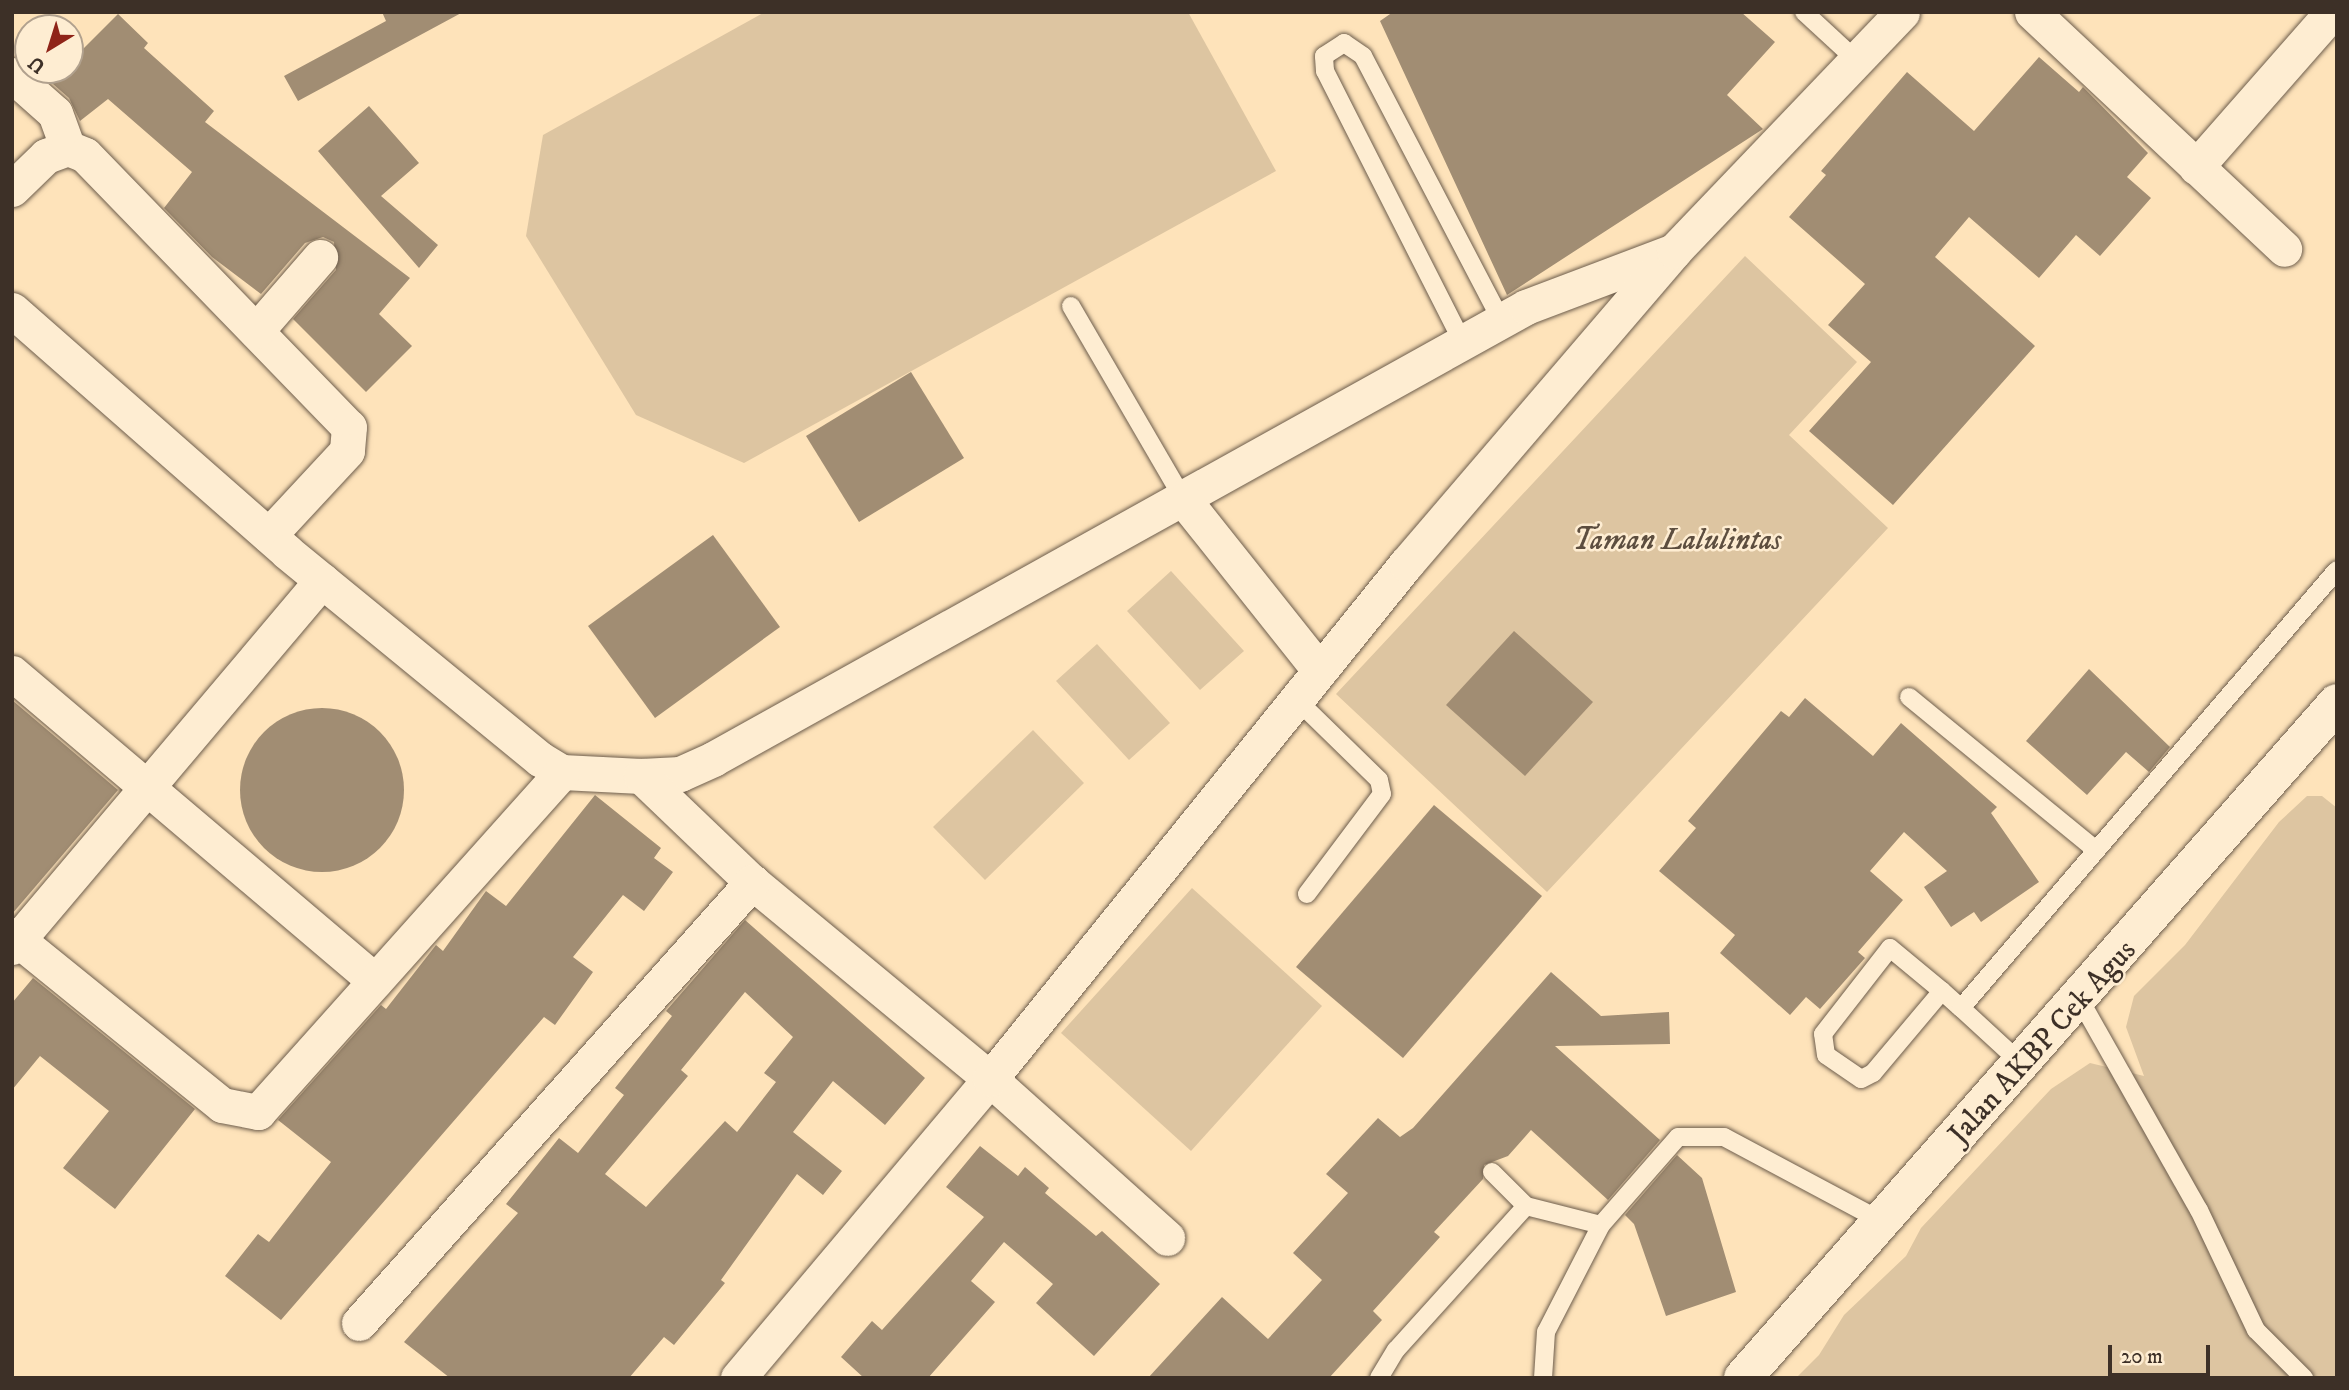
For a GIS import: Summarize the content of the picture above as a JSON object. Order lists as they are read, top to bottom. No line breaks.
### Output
{"streets":{"main road":["Jalan AKBP Cek Agus"]},"parks":["Taman Lalulintas"],"scale_bar":"20 m","north":"bottom left"}
